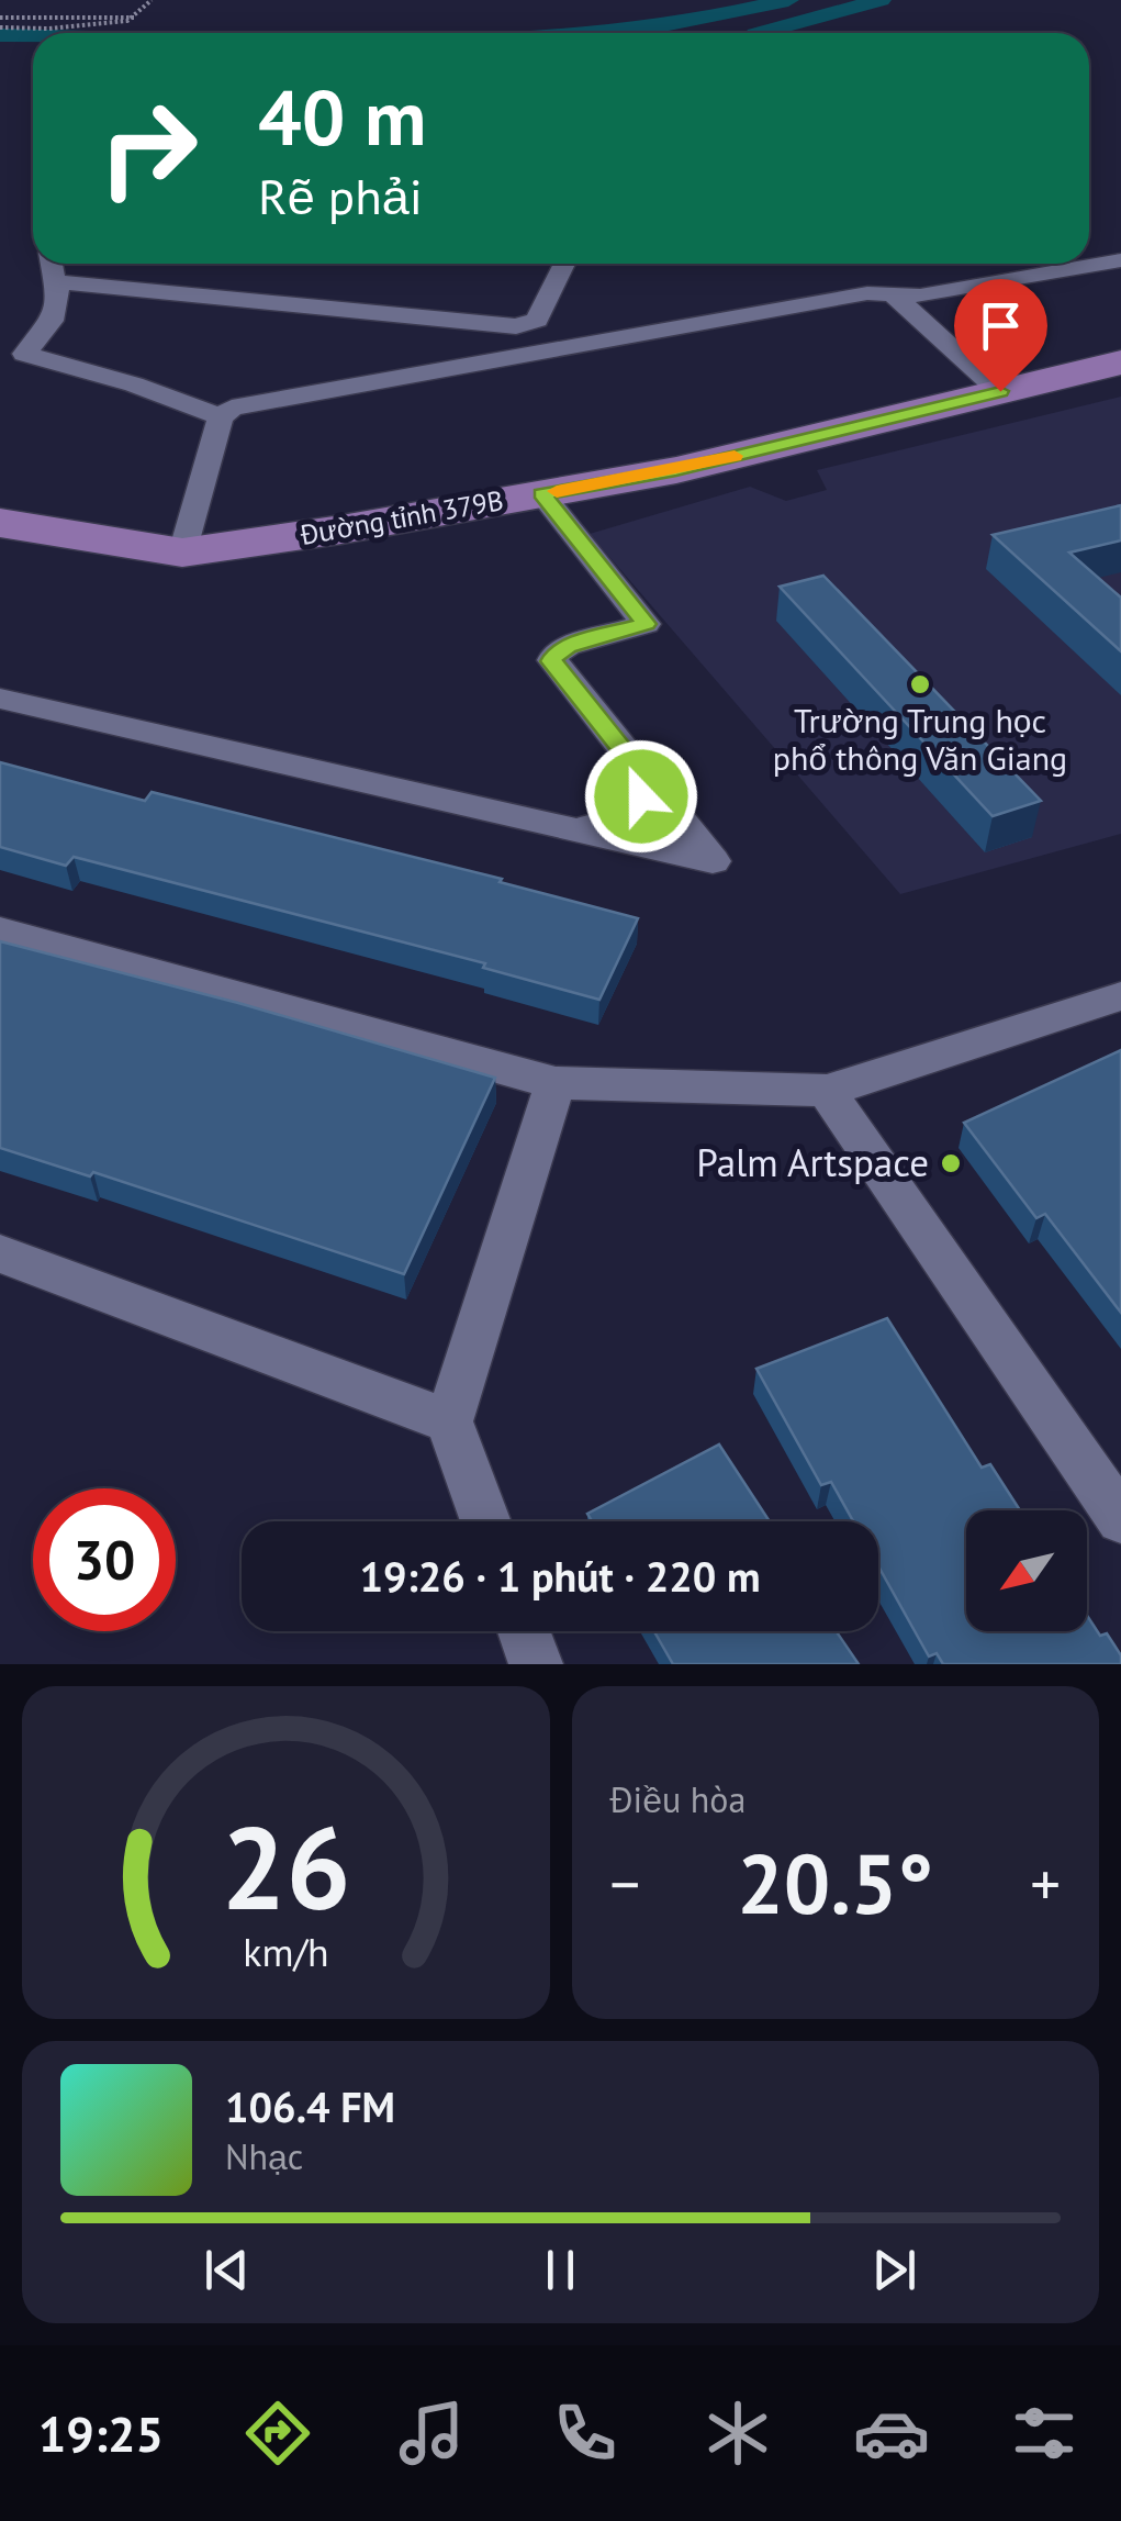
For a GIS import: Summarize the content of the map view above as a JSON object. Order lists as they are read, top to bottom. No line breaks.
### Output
{"streets":{"main road":["Đường tỉnh 379B"]},"places":["Trường Trung học phổ thông Văn Giang","Palm Artspace"],"north":"bottom left","page":{"turn":["40 m","Rẽ phải"],"limit":"30","trip":"19:26 · 1 phút · 220 m","tile":"Điều hòa","heat":["−","20.5°","+"],"song":["106.4 FM","Nhạc"],"tabs":"19:25","gauge":["26","km/h"]}}
